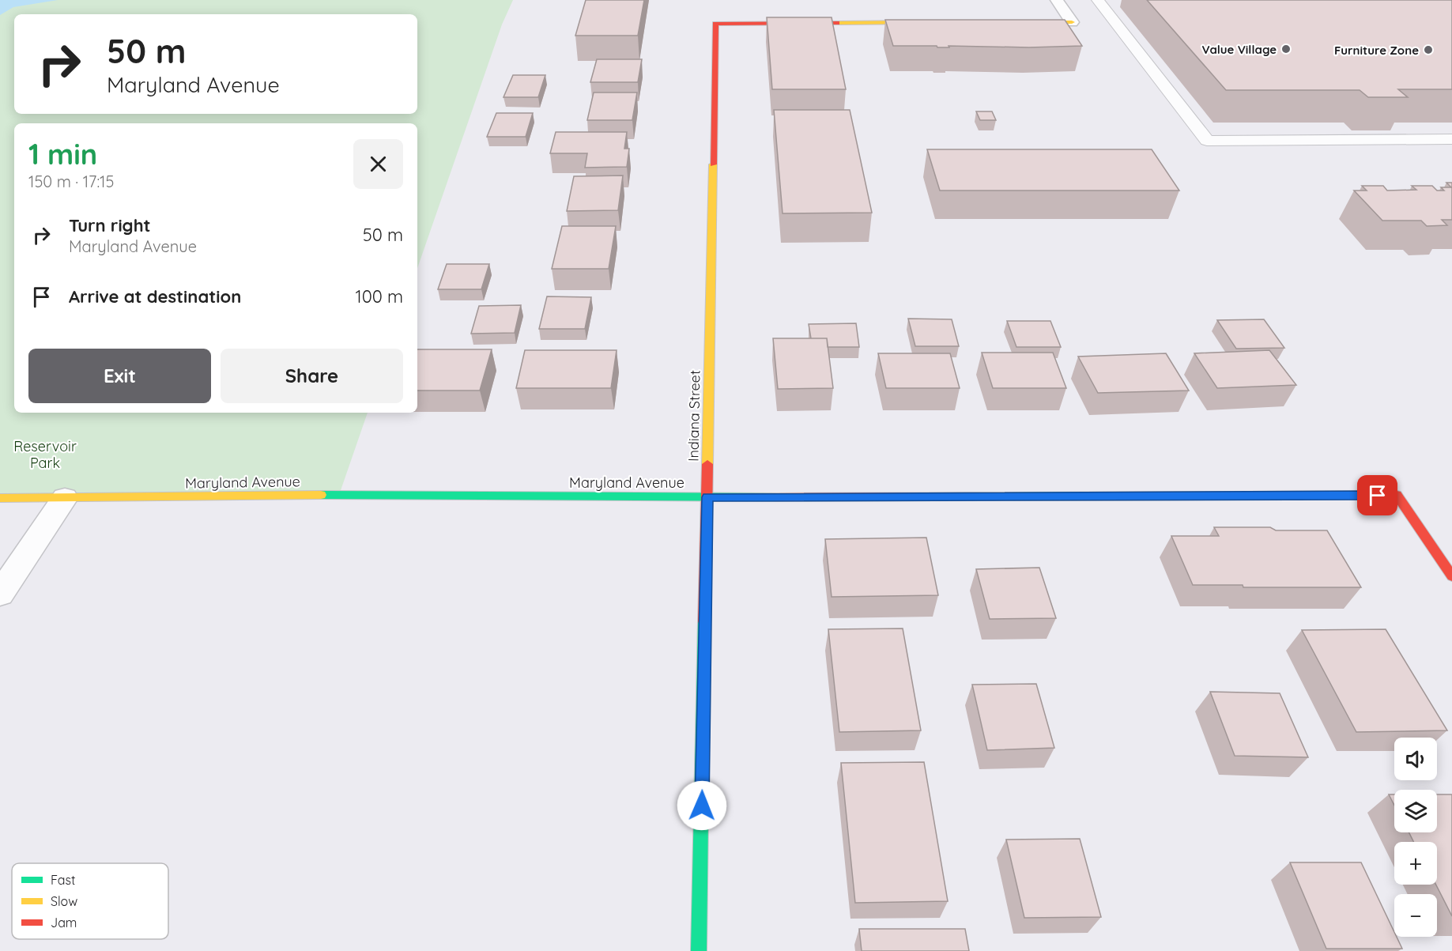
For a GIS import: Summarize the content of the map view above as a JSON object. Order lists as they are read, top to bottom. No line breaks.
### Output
{"streets":{"street":["Indiana Street","Maryland Avenue"]},"crossings":[["Indiana Street","Maryland Avenue"]],"parks":["Reservoir Park"],"places":["Value Village","Furniture Zone"],"legend":["Fast","Slow","Jam"],"page":{"turn":["50 m","Maryland Avenue"],"heading":["1 min","150 m · 17:15"],"list":[{"name":"Turn right","note":"Maryland Avenue","value":"50 m"},{"name":"Arrive at destination","value":"100 m"}],"buttons":["Exit","Share"],"map_buttons":["+","−"]}}
